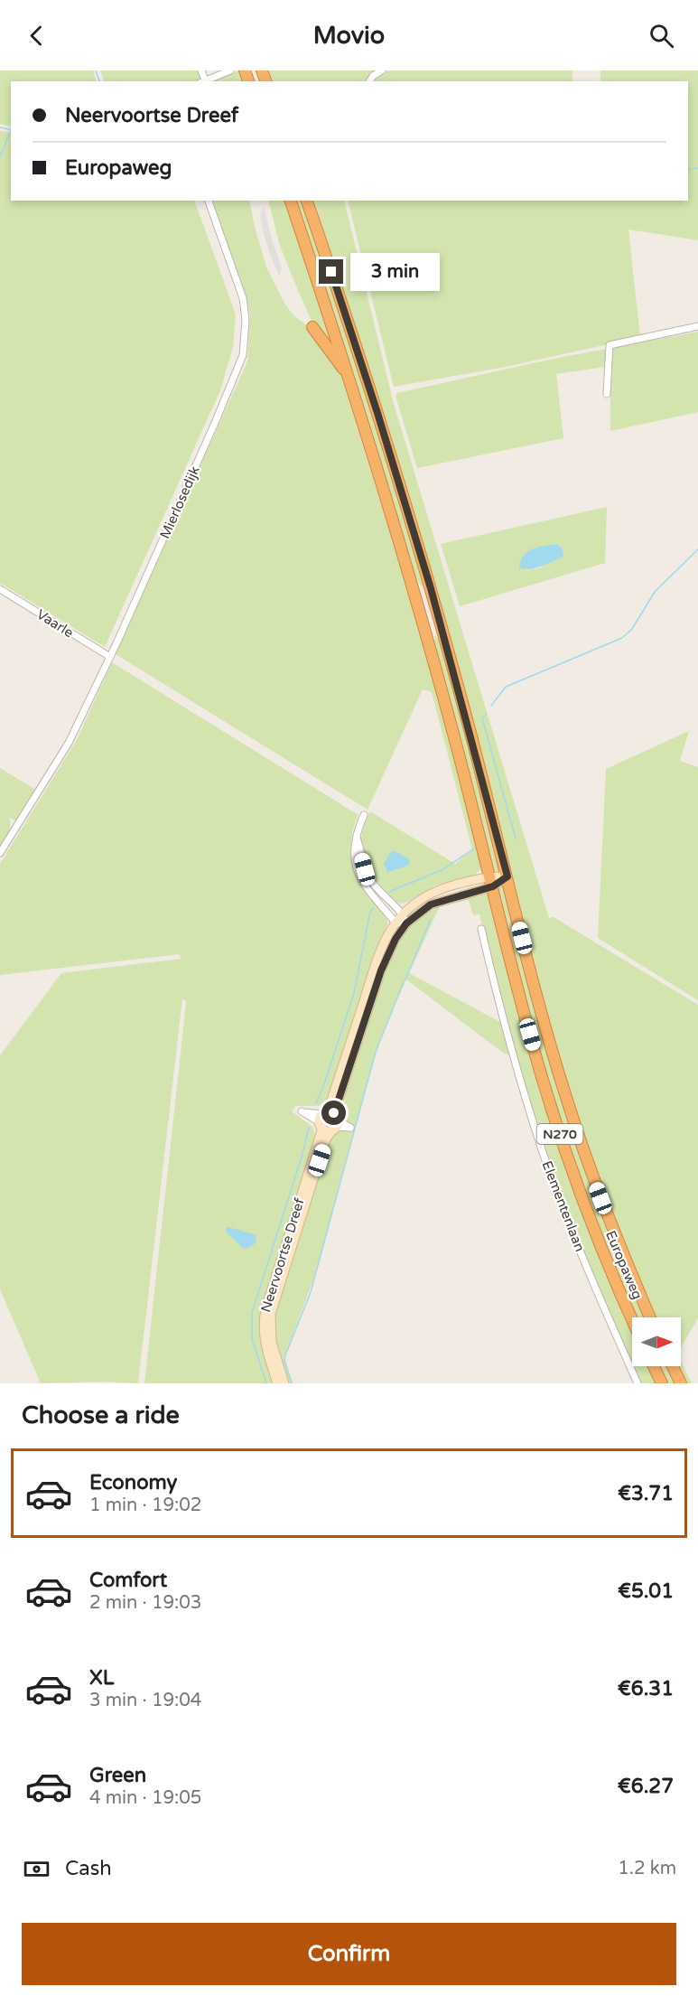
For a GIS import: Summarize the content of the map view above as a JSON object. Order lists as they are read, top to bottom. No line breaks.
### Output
{"streets":{"highway":["N270","Europaweg"],"street":["Mierlosedijk","Vaarle","Elementenlaan","Neervoortse Dreef"]},"crossings":[["Mierlosedijk","Vaarle"],["Neervoortse Dreef","Europaweg"]],"north":"right","page":{"header":"Movio","banner":["Neervoortse Dreef","Europaweg"],"bubble":"3 min","heading":"Choose a ride","list":[{"name":"Economy","note":"1 min · 19:02","value":"€3.71"},{"name":"Comfort","note":"2 min · 19:03","value":"€5.01"},{"name":"XL","note":"3 min · 19:04","value":"€6.31"},{"name":"Green","note":"4 min · 19:05","value":"€6.27"}],"pay":["Cash","1.2 km"],"buttons":"Confirm"}}
